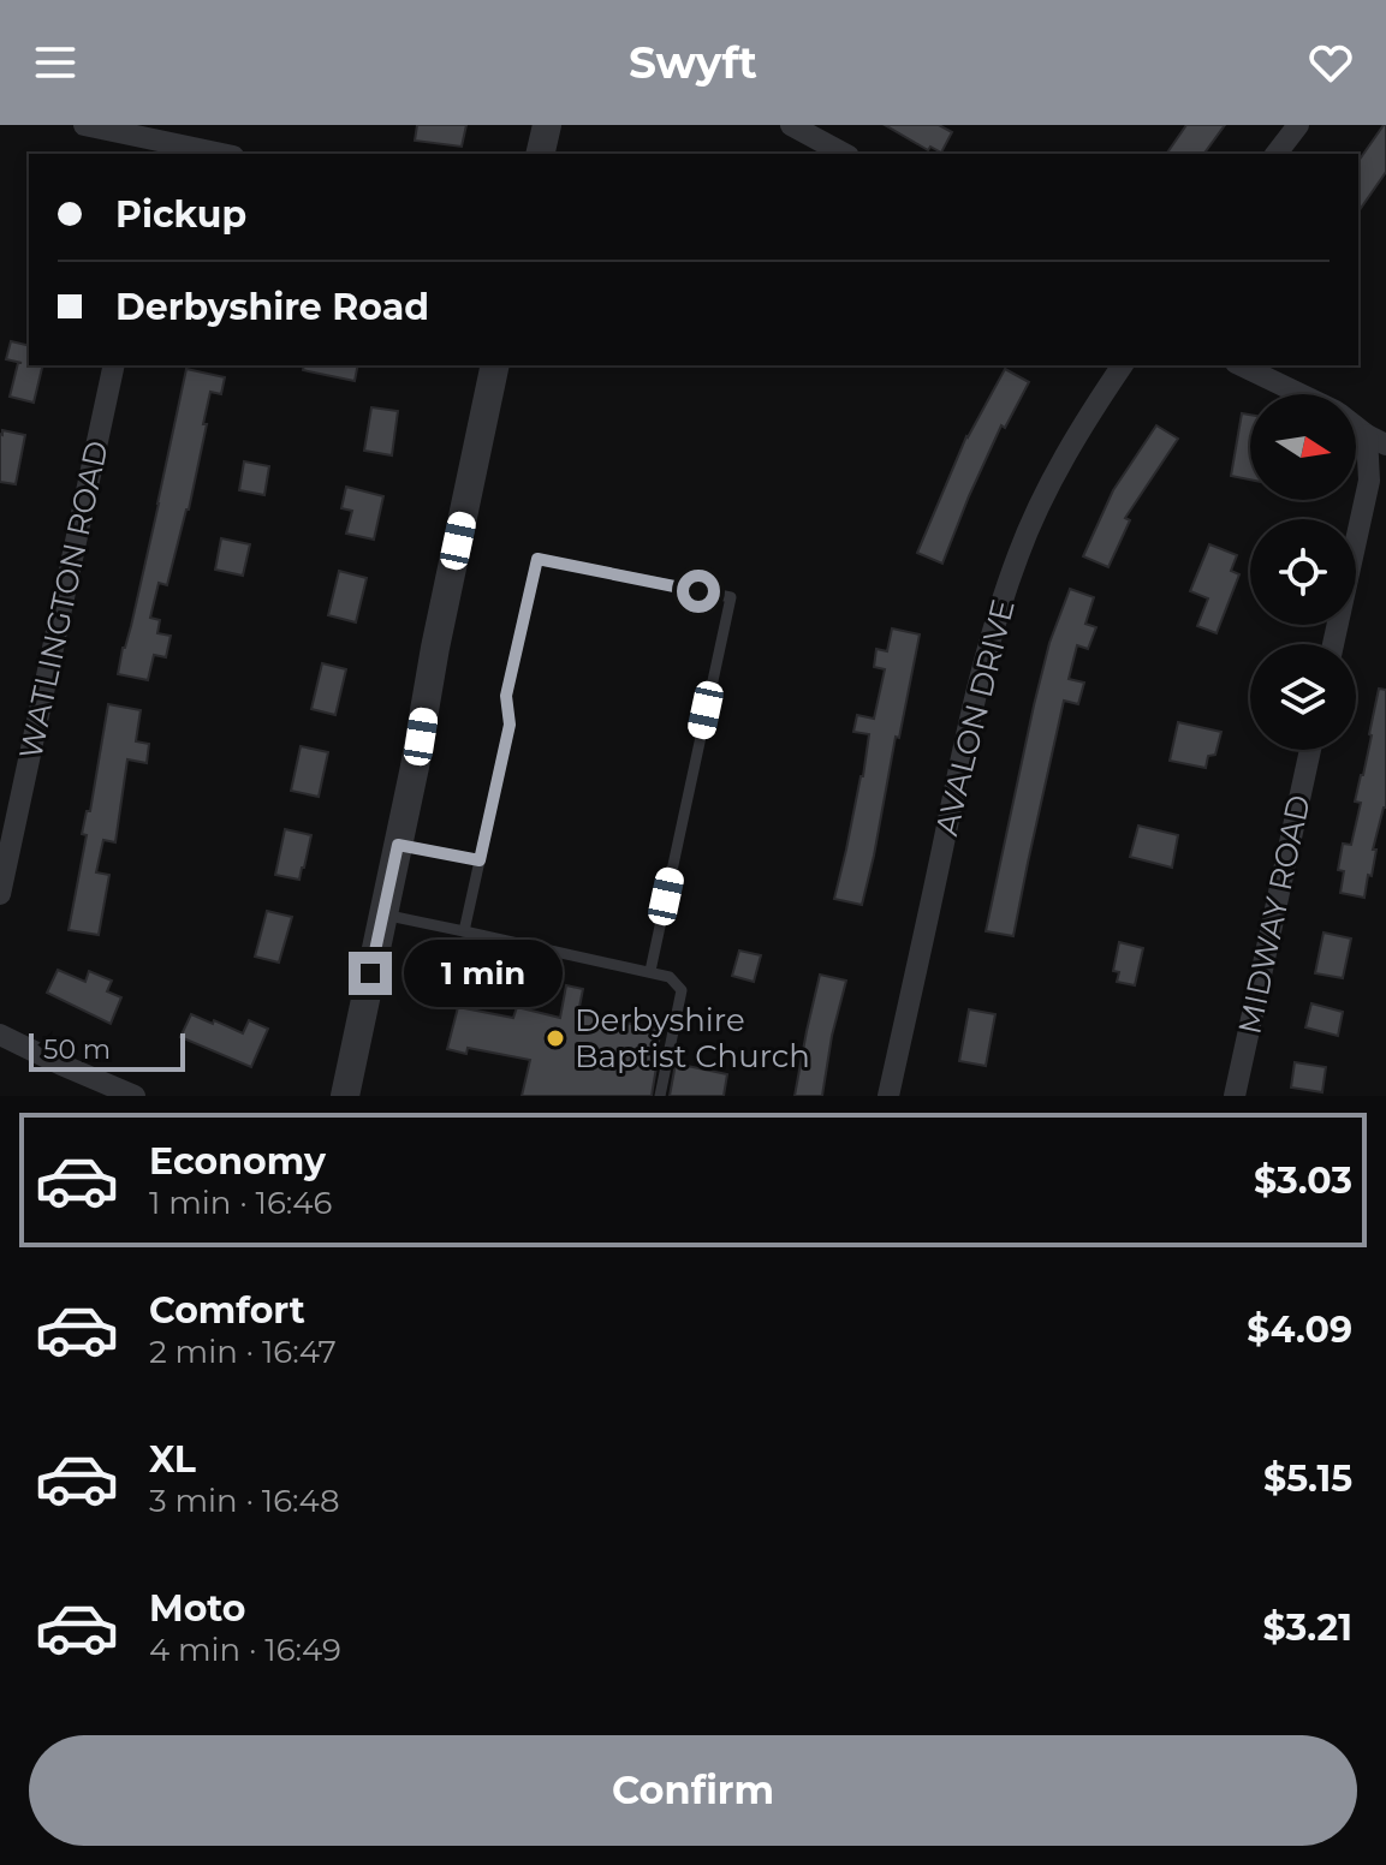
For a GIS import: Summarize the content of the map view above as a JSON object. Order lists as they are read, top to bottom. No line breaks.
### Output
{"streets":{"street":["WATLINGTON ROAD","AVALON DRIVE","MIDWAY ROAD"]},"places":["Derbyshire Baptist Church"],"scale_bar":"50 m","north":"right","page":{"header":"Swyft","banner":["Pickup","Derbyshire Road"],"bubble":"1 min","scale":"50 m","list":[{"name":"Economy","note":"1 min · 16:46","value":"$3.03"},{"name":"Comfort","note":"2 min · 16:47","value":"$4.09"},{"name":"XL","note":"3 min · 16:48","value":"$5.15"},{"name":"Moto","note":"4 min · 16:49","value":"$3.21"}],"buttons":"Confirm"}}
